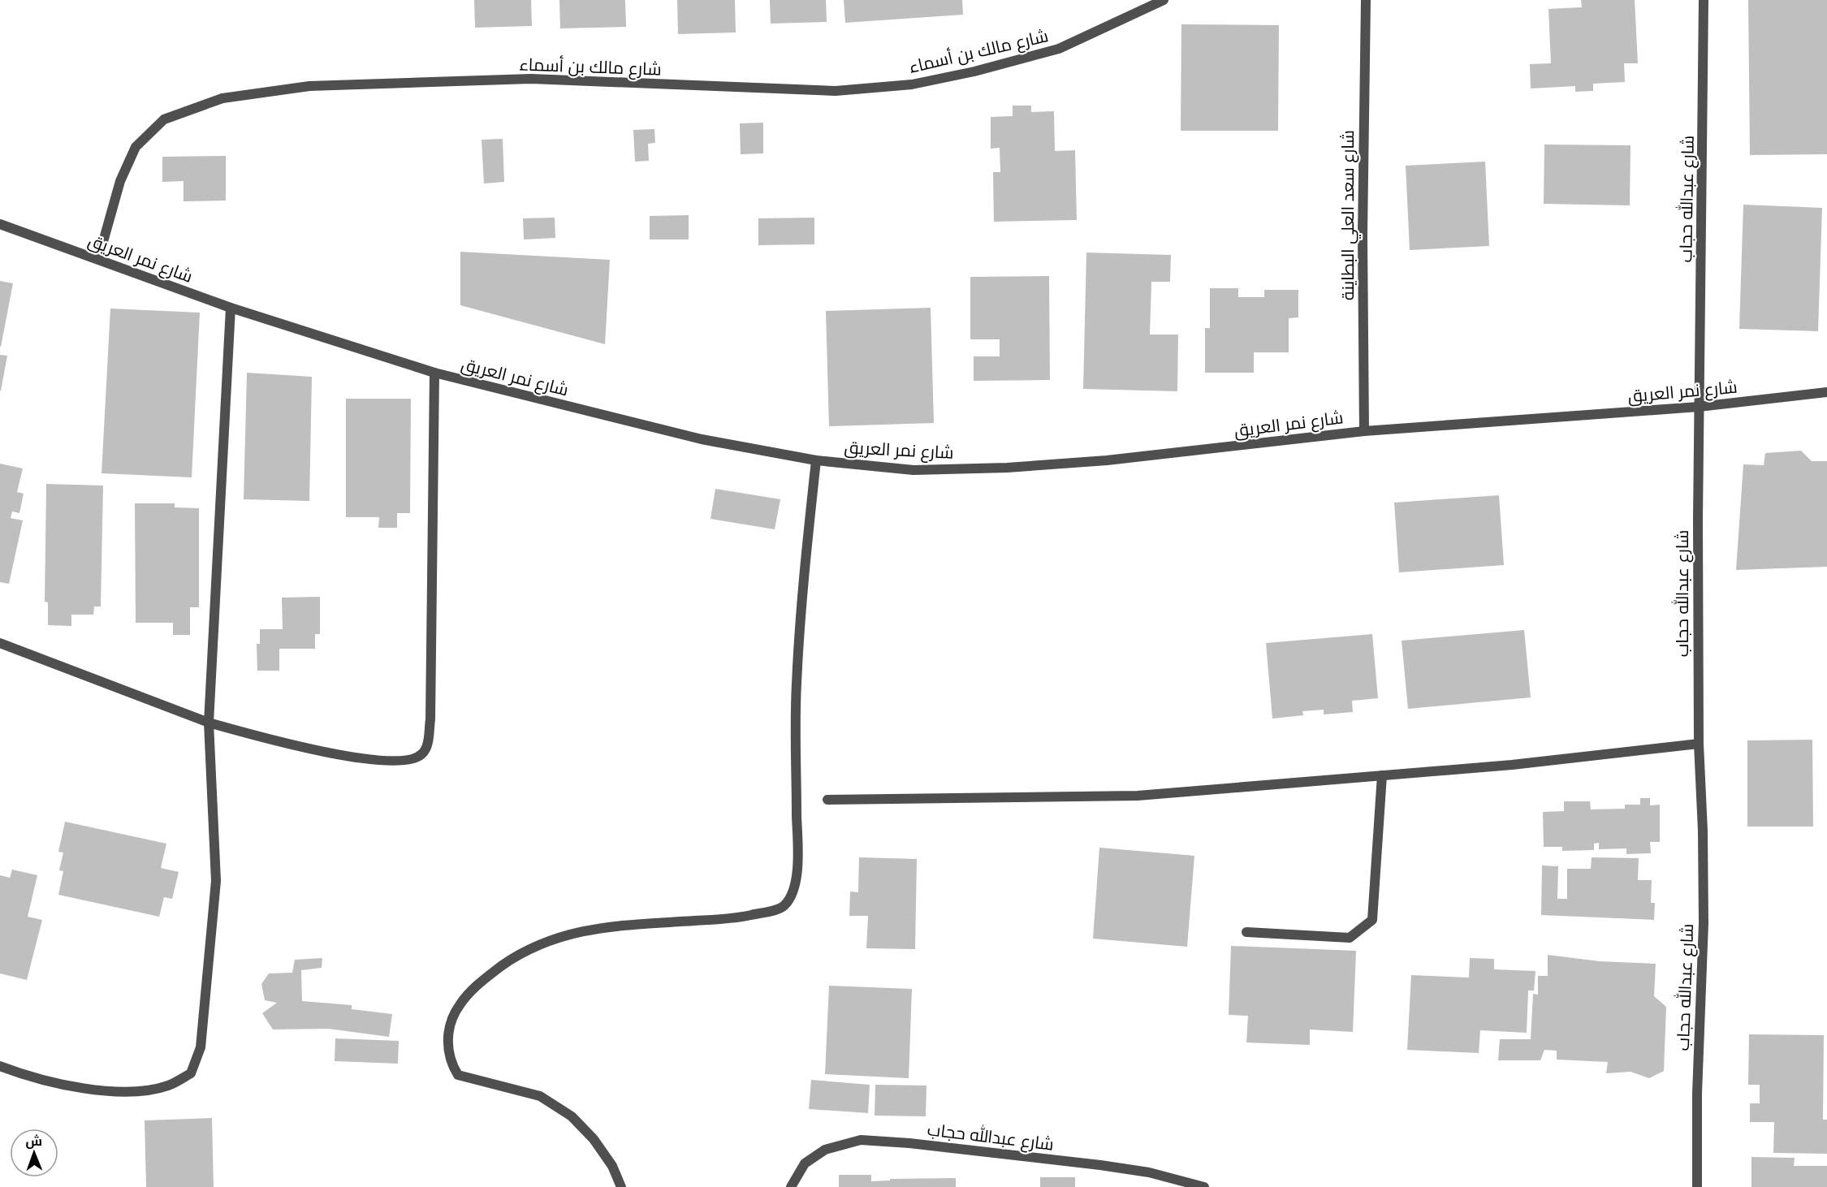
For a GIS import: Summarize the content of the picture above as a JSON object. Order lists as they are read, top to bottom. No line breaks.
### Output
{"streets":{"street":["شارع مالك بن أسماء","شارع عبدالله حجاب","شارع سعد العلي البطاينة","شارع نمر العريق"]},"crossings":[["شارع مالك بن أسماء","شارع نمر العريق"],["شارع عبدالله حجاب","شارع نمر العريق"],["شارع سعد العلي البطاينة","شارع نمر العريق"]],"north":"top"}
